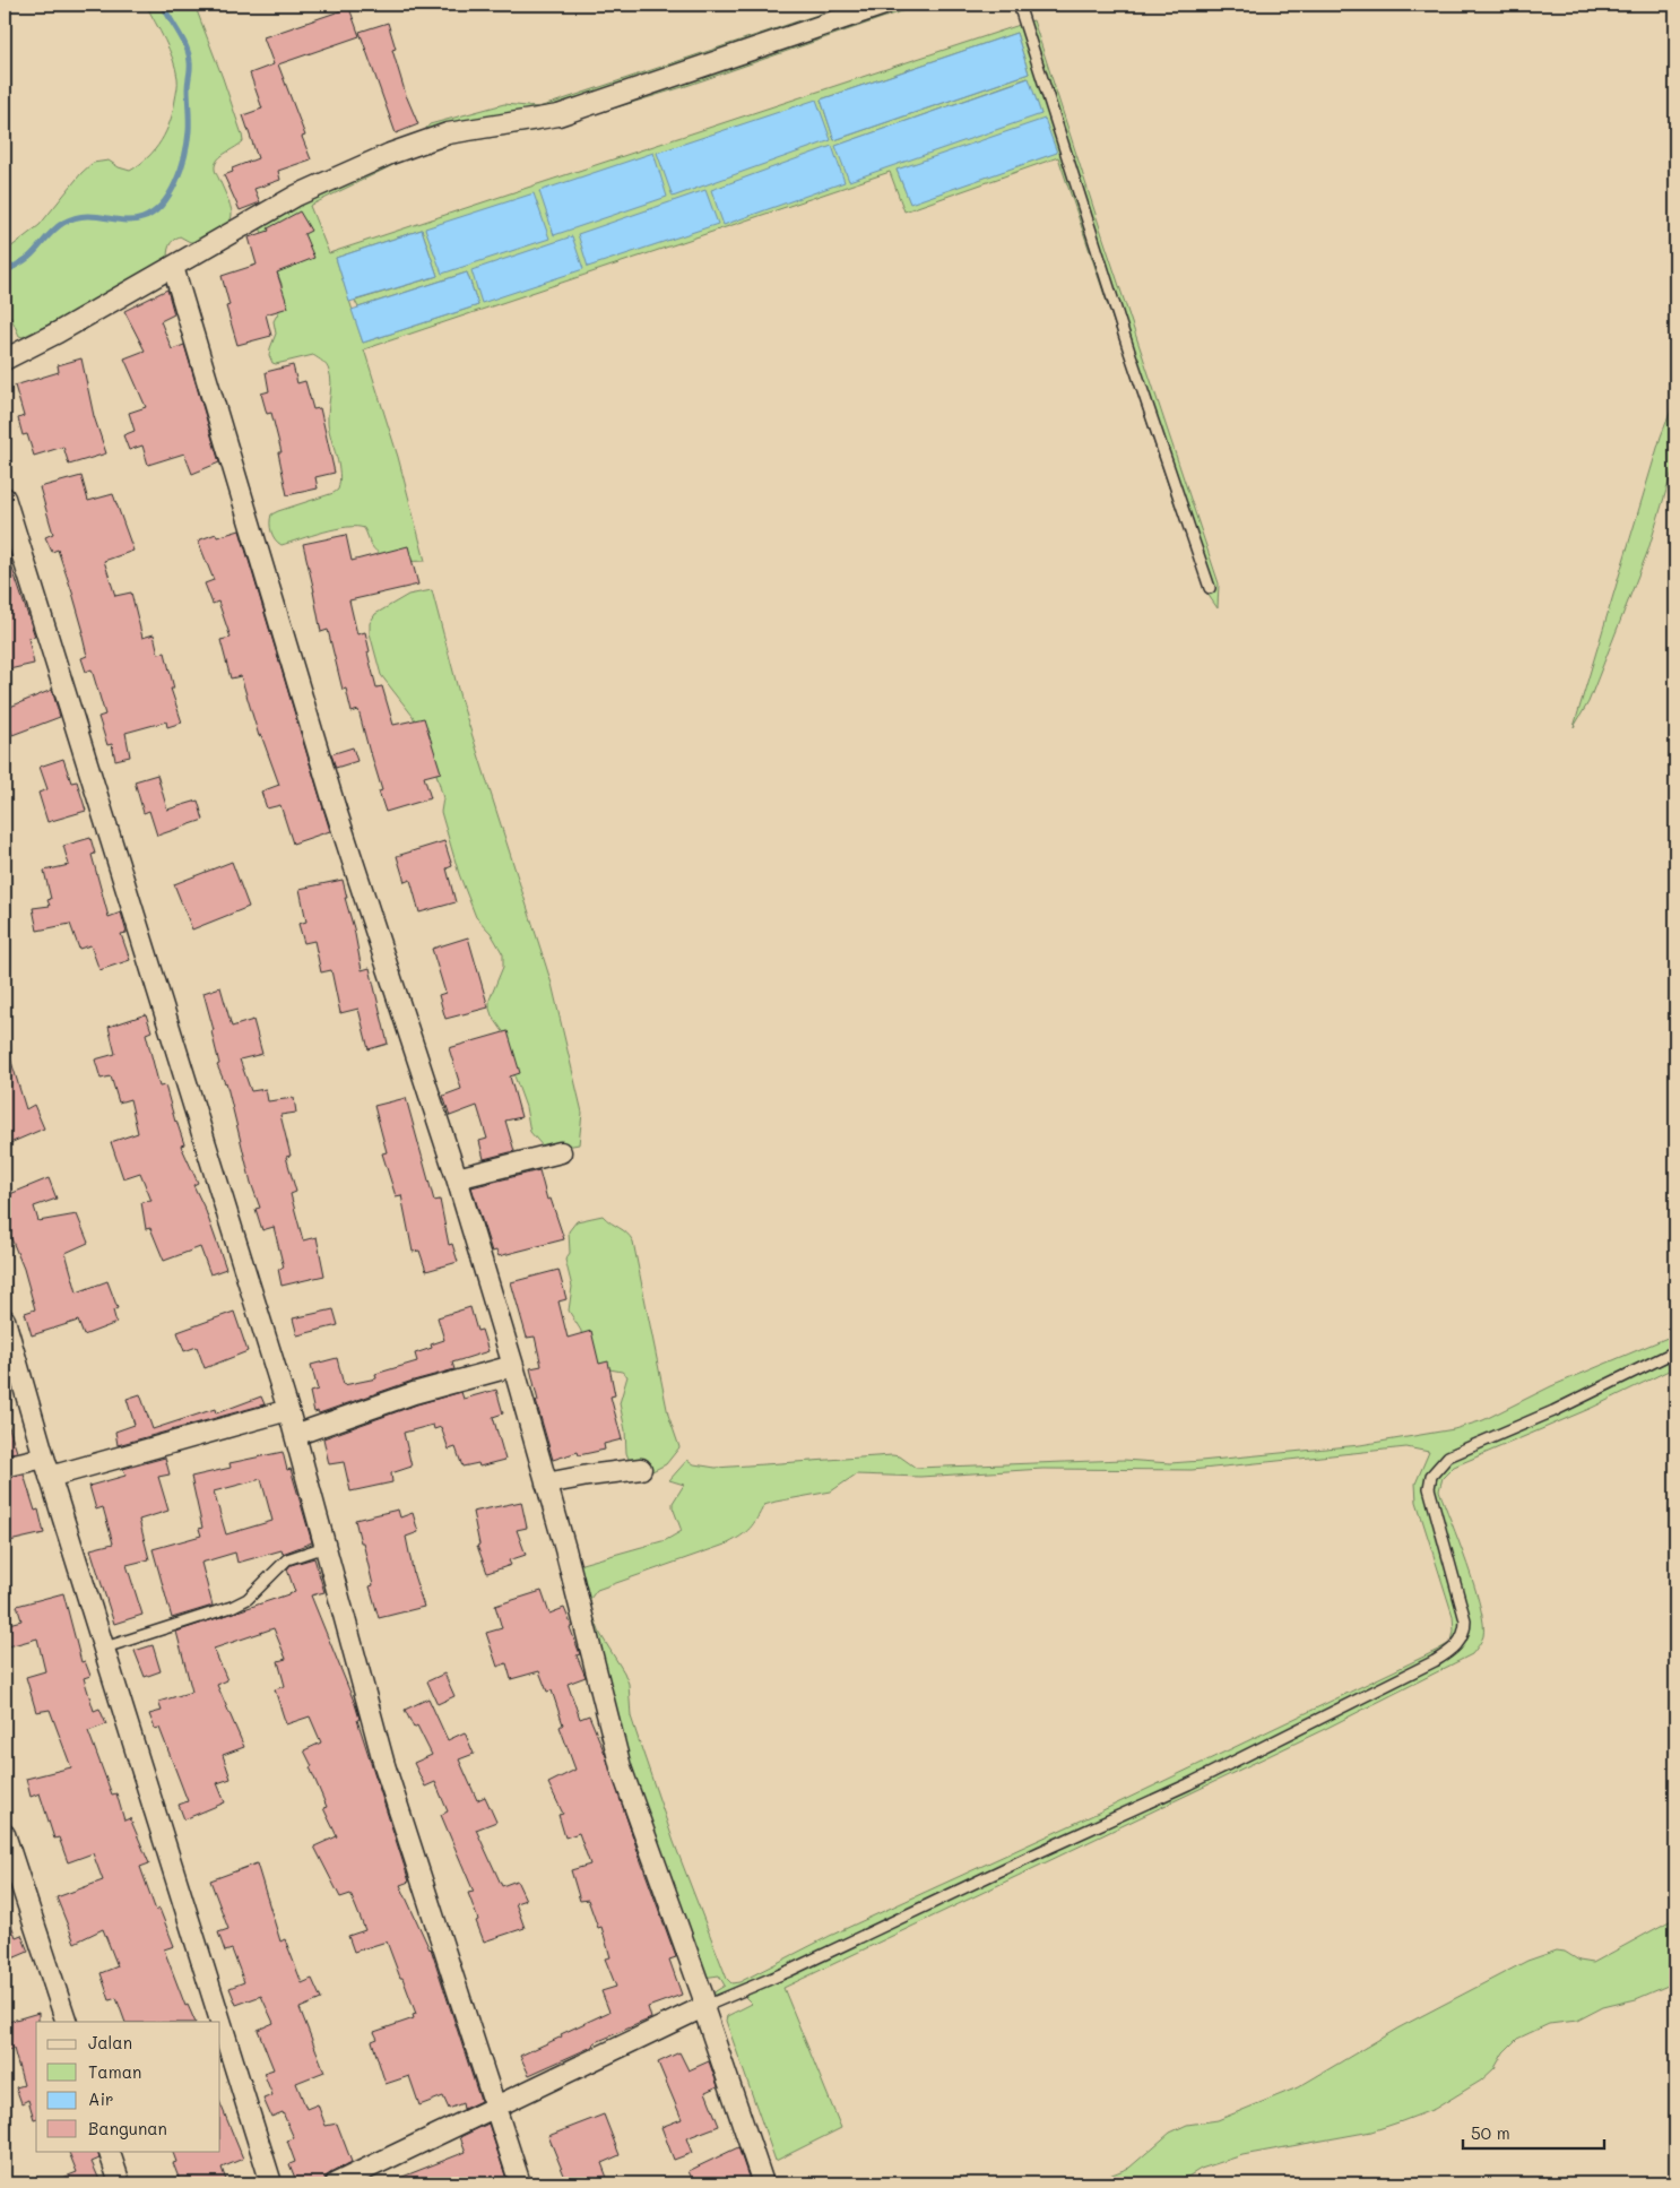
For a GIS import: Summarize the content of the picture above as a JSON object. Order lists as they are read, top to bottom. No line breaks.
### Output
{"legend":["Jalan","Taman","Air","Bangunan"],"scale_bar":"50 m"}
